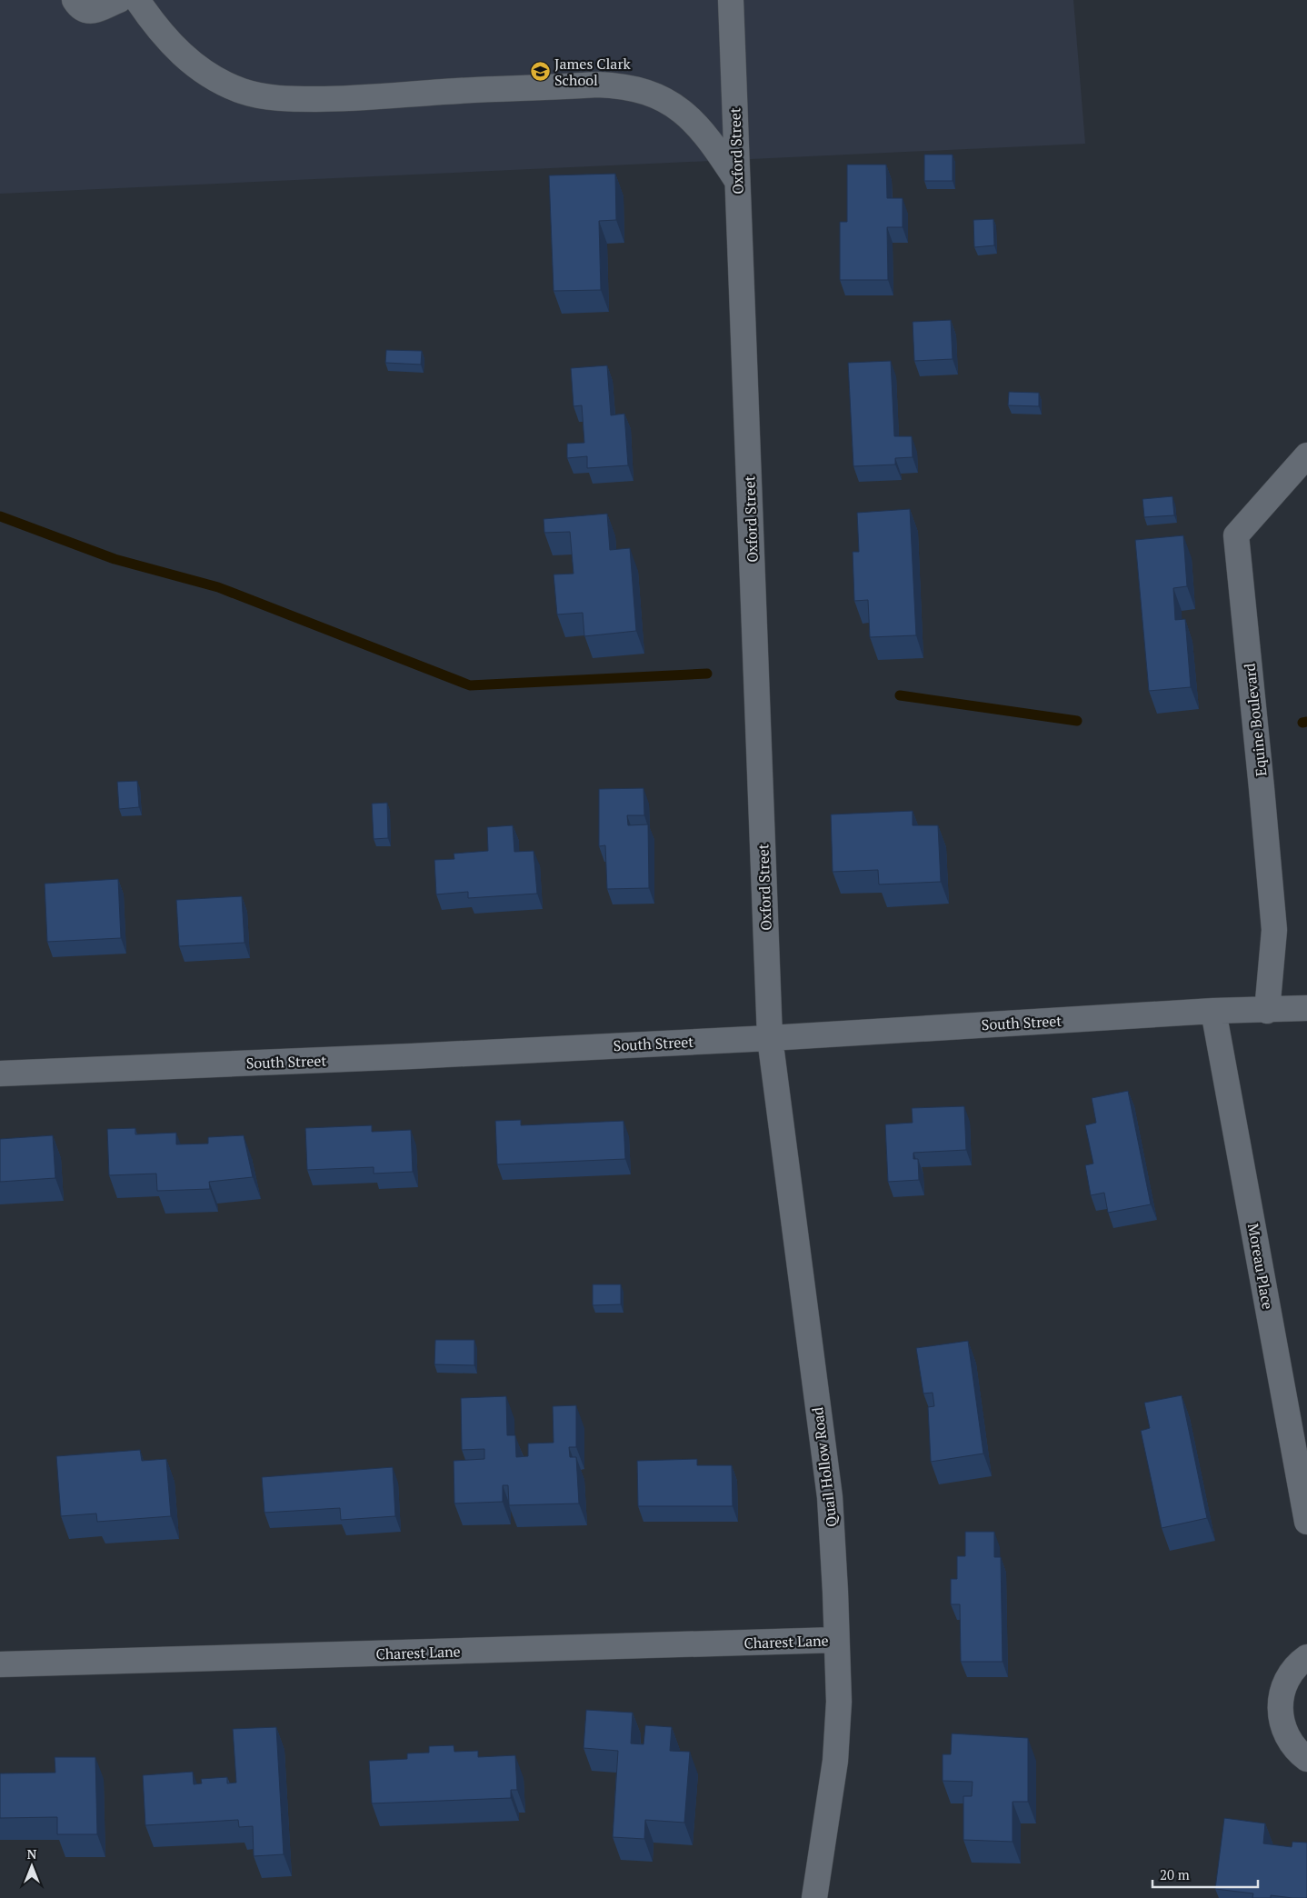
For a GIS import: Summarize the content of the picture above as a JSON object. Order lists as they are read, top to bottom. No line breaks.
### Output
{"streets":{"street":["Oxford Street","Equine Boulevard","South Street","Moreau Place","Quail Hollow Road","Charest Lane"]},"crossings":[["Oxford Street","South Street"],["Oxford Street","Quail Hollow Road"],["Equine Boulevard","South Street"],["South Street","Moreau Place"],["South Street","Quail Hollow Road"],["Quail Hollow Road","Charest Lane"]],"places":{"school or university":["James Clark School"]},"scale_bar":"20 m","north":"top"}
